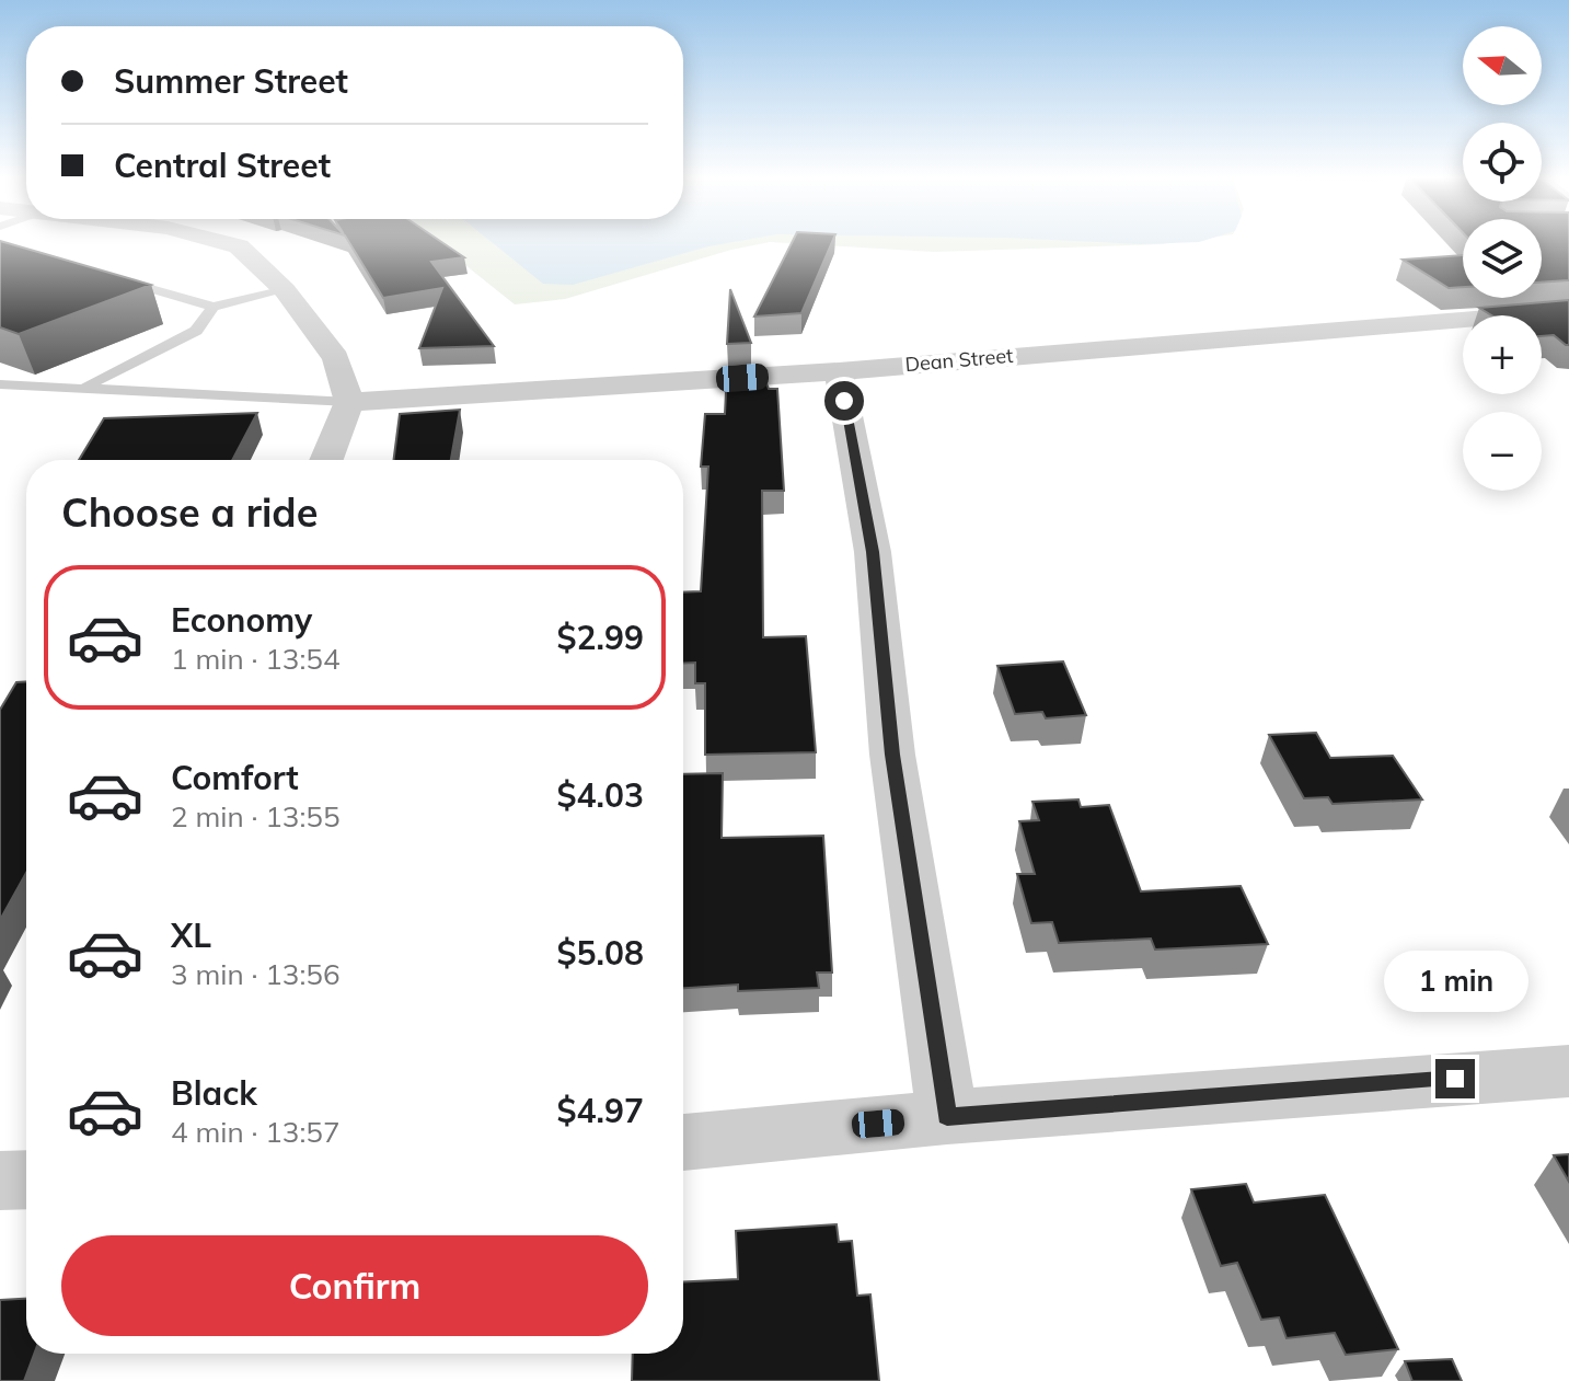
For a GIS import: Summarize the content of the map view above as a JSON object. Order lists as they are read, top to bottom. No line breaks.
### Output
{"streets":{"street":["Dean Street"]},"north":"left","page":{"map_buttons":["+","−"],"banner":["Summer Street","Central Street"],"heading":"Choose a ride","list":[{"name":"Economy","note":"1 min · 13:54","value":"$2.99"},{"name":"Comfort","note":"2 min · 13:55","value":"$4.03"},{"name":"XL","note":"3 min · 13:56","value":"$5.08"},{"name":"Black","note":"4 min · 13:57","value":"$4.97"}],"bubble":"1 min","buttons":"Confirm"}}
